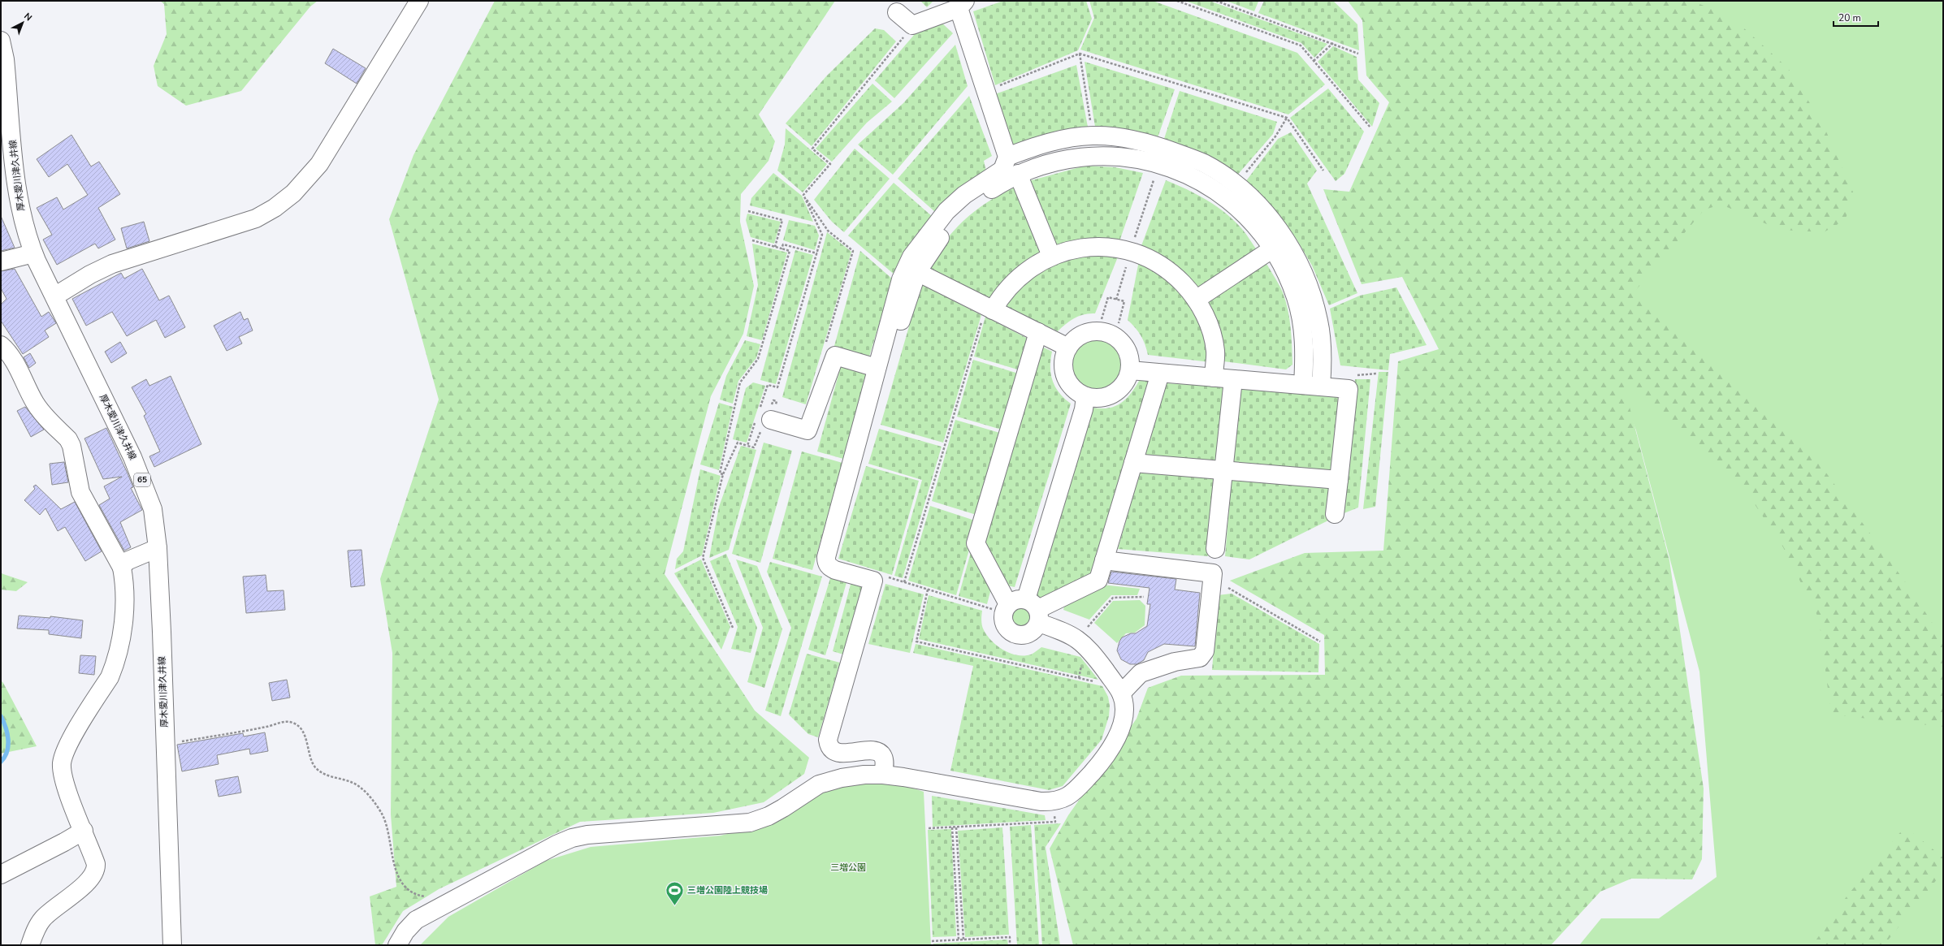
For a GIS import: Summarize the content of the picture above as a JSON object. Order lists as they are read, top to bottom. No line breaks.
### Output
{"streets":{"street":["厚木愛川津久井線","65"]},"parks":["三増公園"],"places":{"sports":["三増公園陸上競技場"]},"scale_bar":"20 m","north":"top right"}
